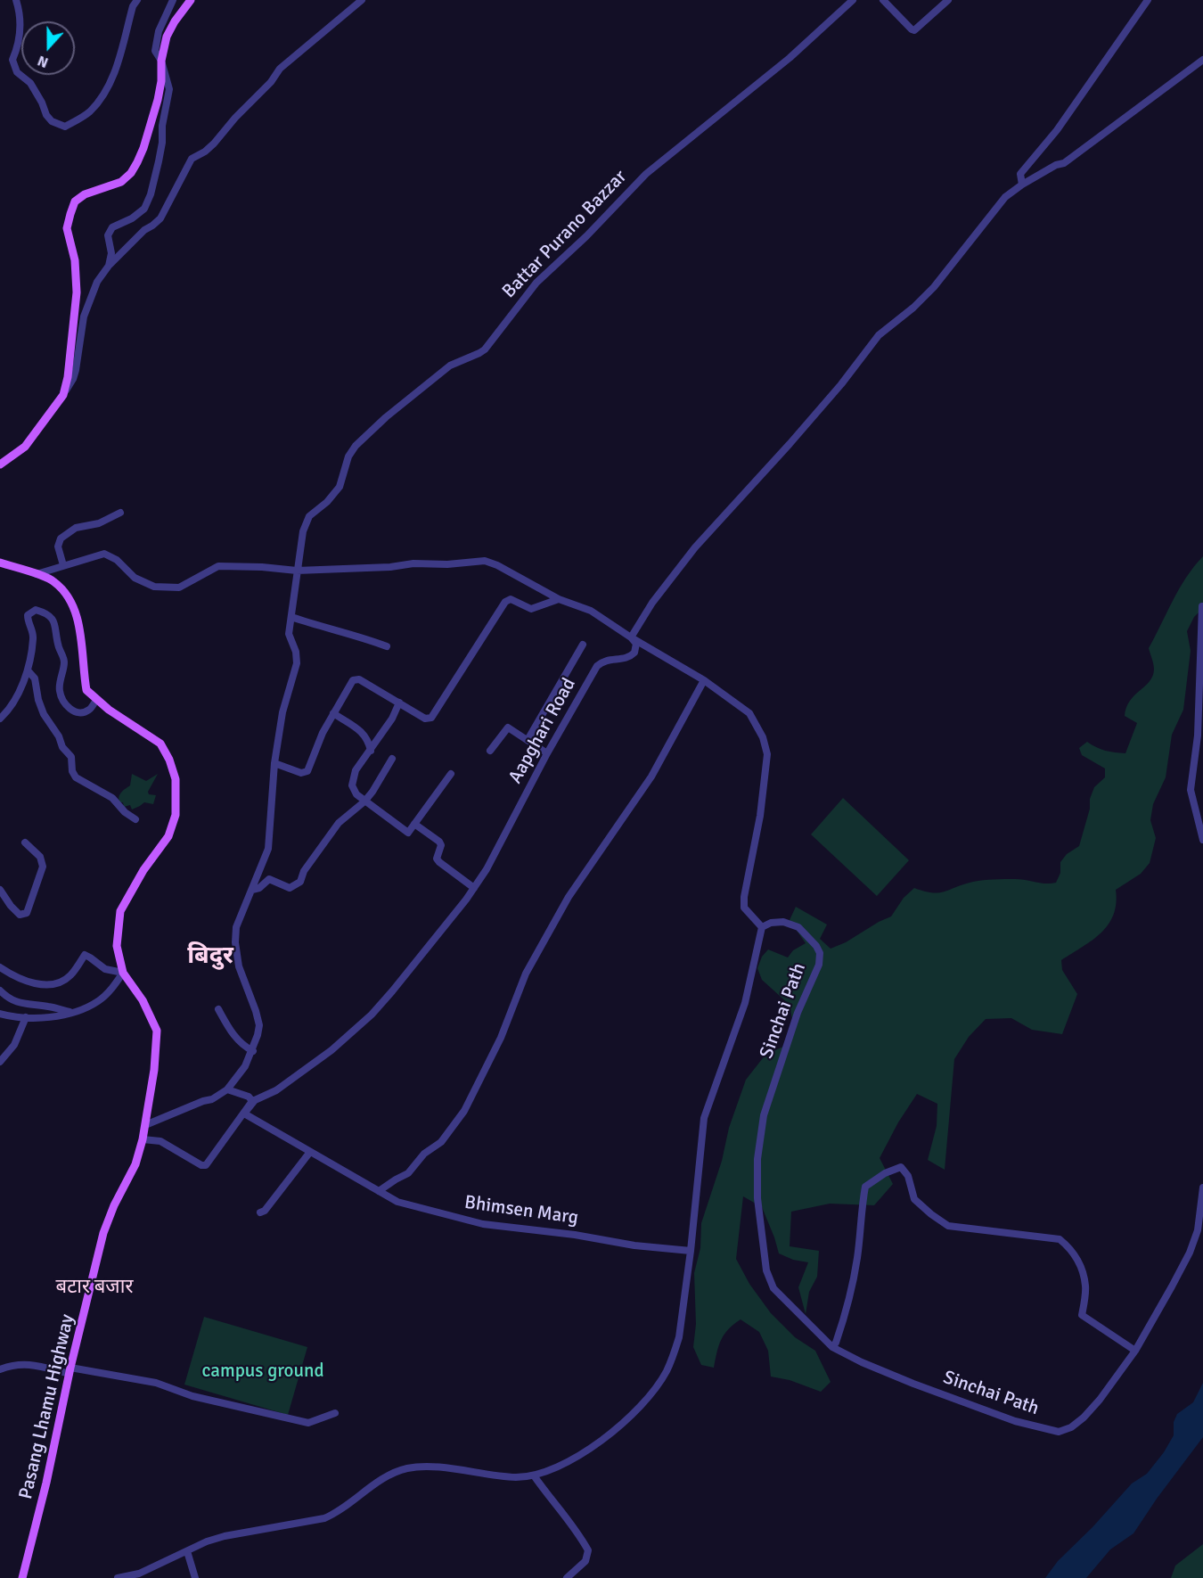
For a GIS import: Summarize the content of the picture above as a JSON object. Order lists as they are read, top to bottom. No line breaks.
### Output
{"streets":{"main road":["Pasang Lhamu Highway"],"street":["Battar Purano Bazzar","Aapghari Road","Sinchai Path","Bhimsen Marg"]},"crossings":[["Battar Purano Bazzar","Pasang Lhamu Highway"],["Aapghari Road","Bhimsen Marg"],["Aapghari Road","Pasang Lhamu Highway"],["Sinchai Path","Bhimsen Marg"]],"districts":["बिदुर","बटार बजार"],"parks":["campus ground"],"north":"bottom"}
